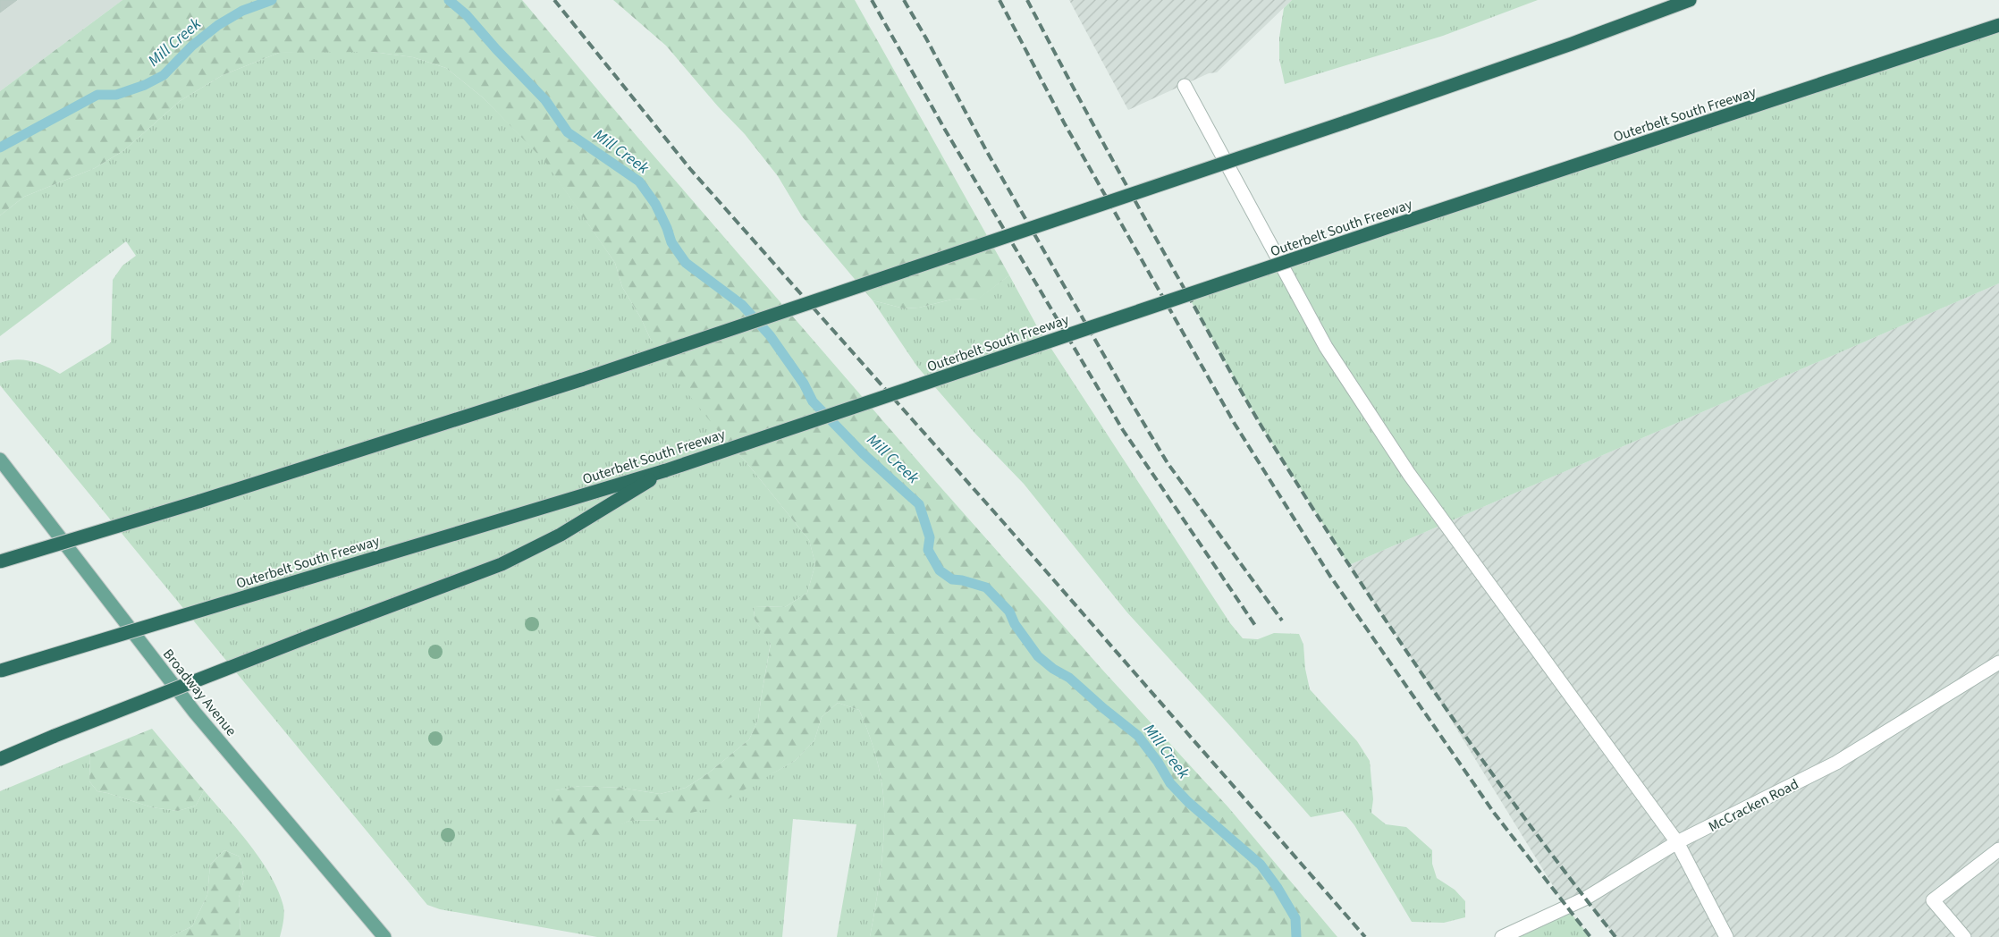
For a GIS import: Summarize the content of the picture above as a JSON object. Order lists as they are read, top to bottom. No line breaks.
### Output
{"streets":{"highway":["Outerbelt South Freeway"],"main road":["Broadway Avenue"],"street":["McCracken Road"]},"water":["Mill Creek"]}
